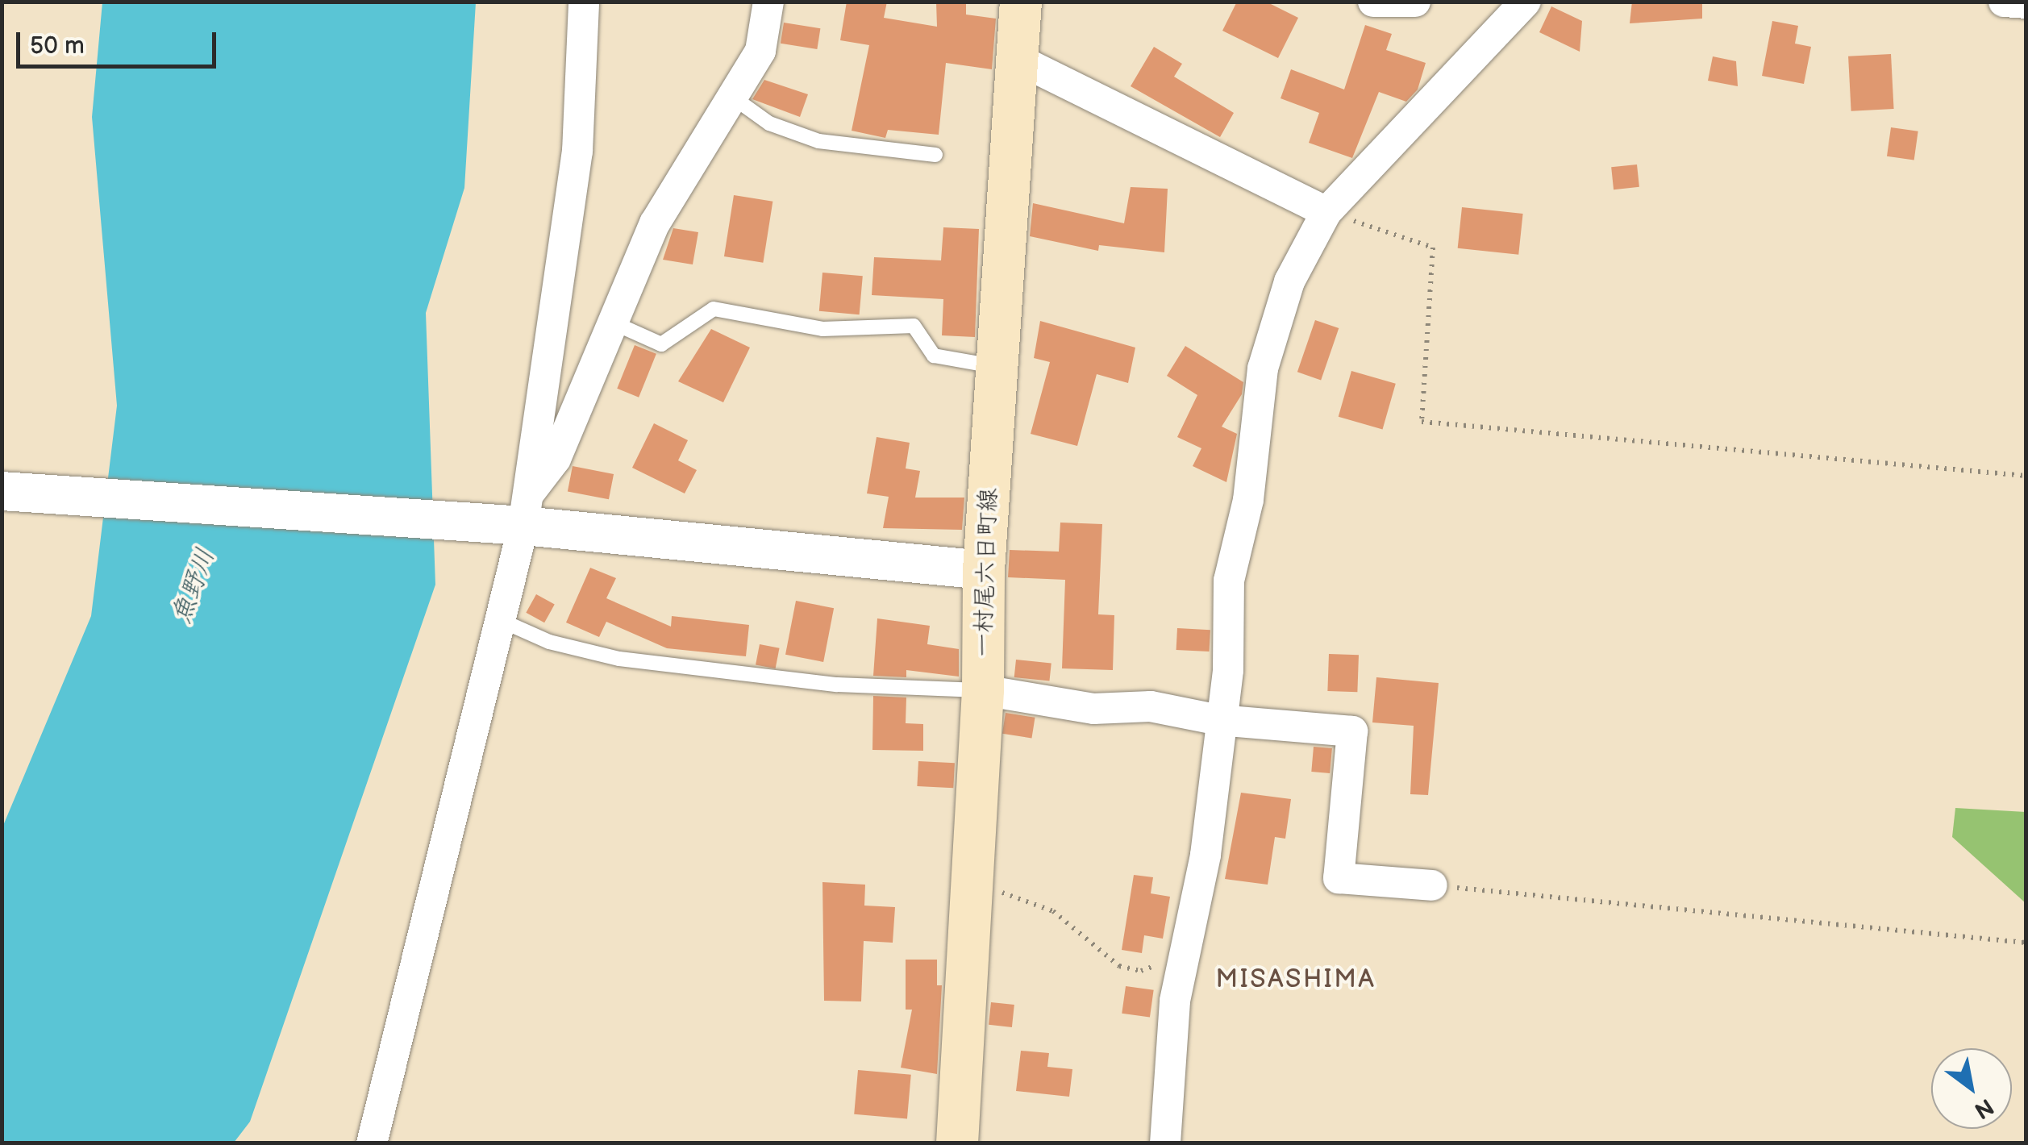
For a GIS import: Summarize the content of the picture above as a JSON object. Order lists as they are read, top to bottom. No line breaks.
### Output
{"streets":{"main road":["一村尾六日町線"]},"districts":["MISASHIMA"],"water":["魚野川"],"scale_bar":"50 m","north":"bottom right"}
